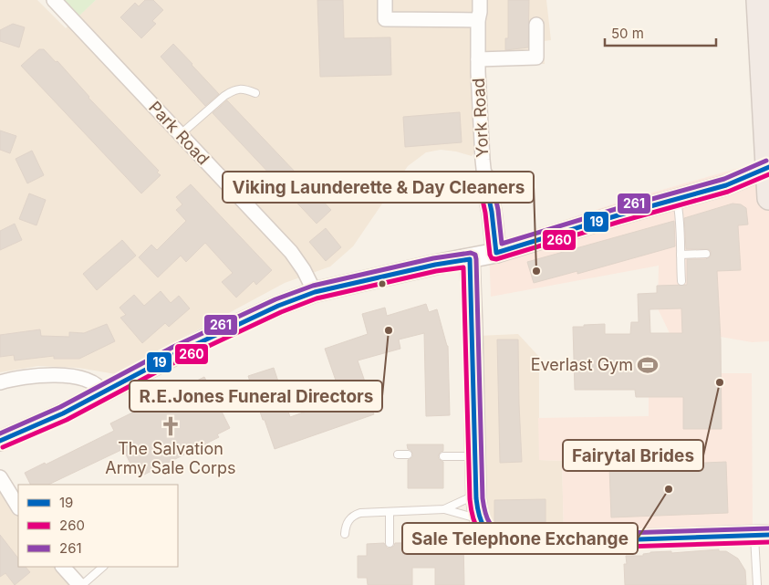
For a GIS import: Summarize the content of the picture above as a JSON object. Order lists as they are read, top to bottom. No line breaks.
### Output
{"streets":{"street":["York Road","Park Road"]},"places":{"other":["Viking Launderette & Day Cleaners","R.E.Jones Funeral Directors","Fairytal Brides","Sale Telephone Exchange"],"sports":["Everlast Gym"],"church":["The Salvation Army Sale Corps"]},"lines":["transit line 261","transit line 19","transit line 260"],"legend":["19","260","261"],"scale_bar":"50 m"}
